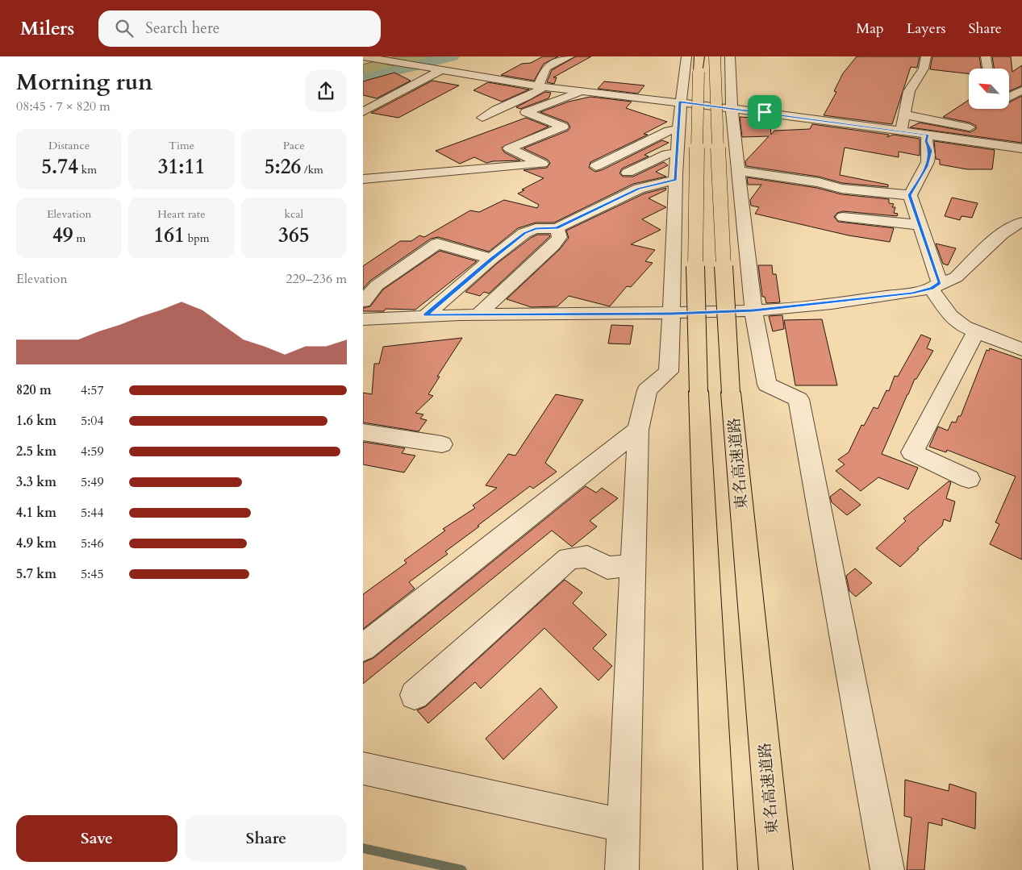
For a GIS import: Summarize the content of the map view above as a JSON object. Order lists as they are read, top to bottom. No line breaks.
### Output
{"streets":{"highway":["東名高速道路"]},"north":"top left","page":{"header":"Milers","search":"Search here","nav":["Map","Layers","Share"],"heading":["Morning run","08:45 · 7 × 820 m"],"stats":[["Distance","5.74 km"],["Time","31:11"],["Pace","5:26 /km"],["Elevation","49 m"],["Heart rate","161 bpm"],["kcal","365"]],"chart":["Elevation","229–236 m"],"list":[{"name":"820 m","note":"4:57"},{"name":"1.6 km","note":"5:04"},{"name":"2.5 km","note":"4:59"},{"name":"3.3 km","note":"5:49"},{"name":"4.1 km","note":"5:44"},{"name":"4.9 km","note":"5:46"},{"name":"5.7 km","note":"5:45"}],"buttons":["Save","Share"]}}
